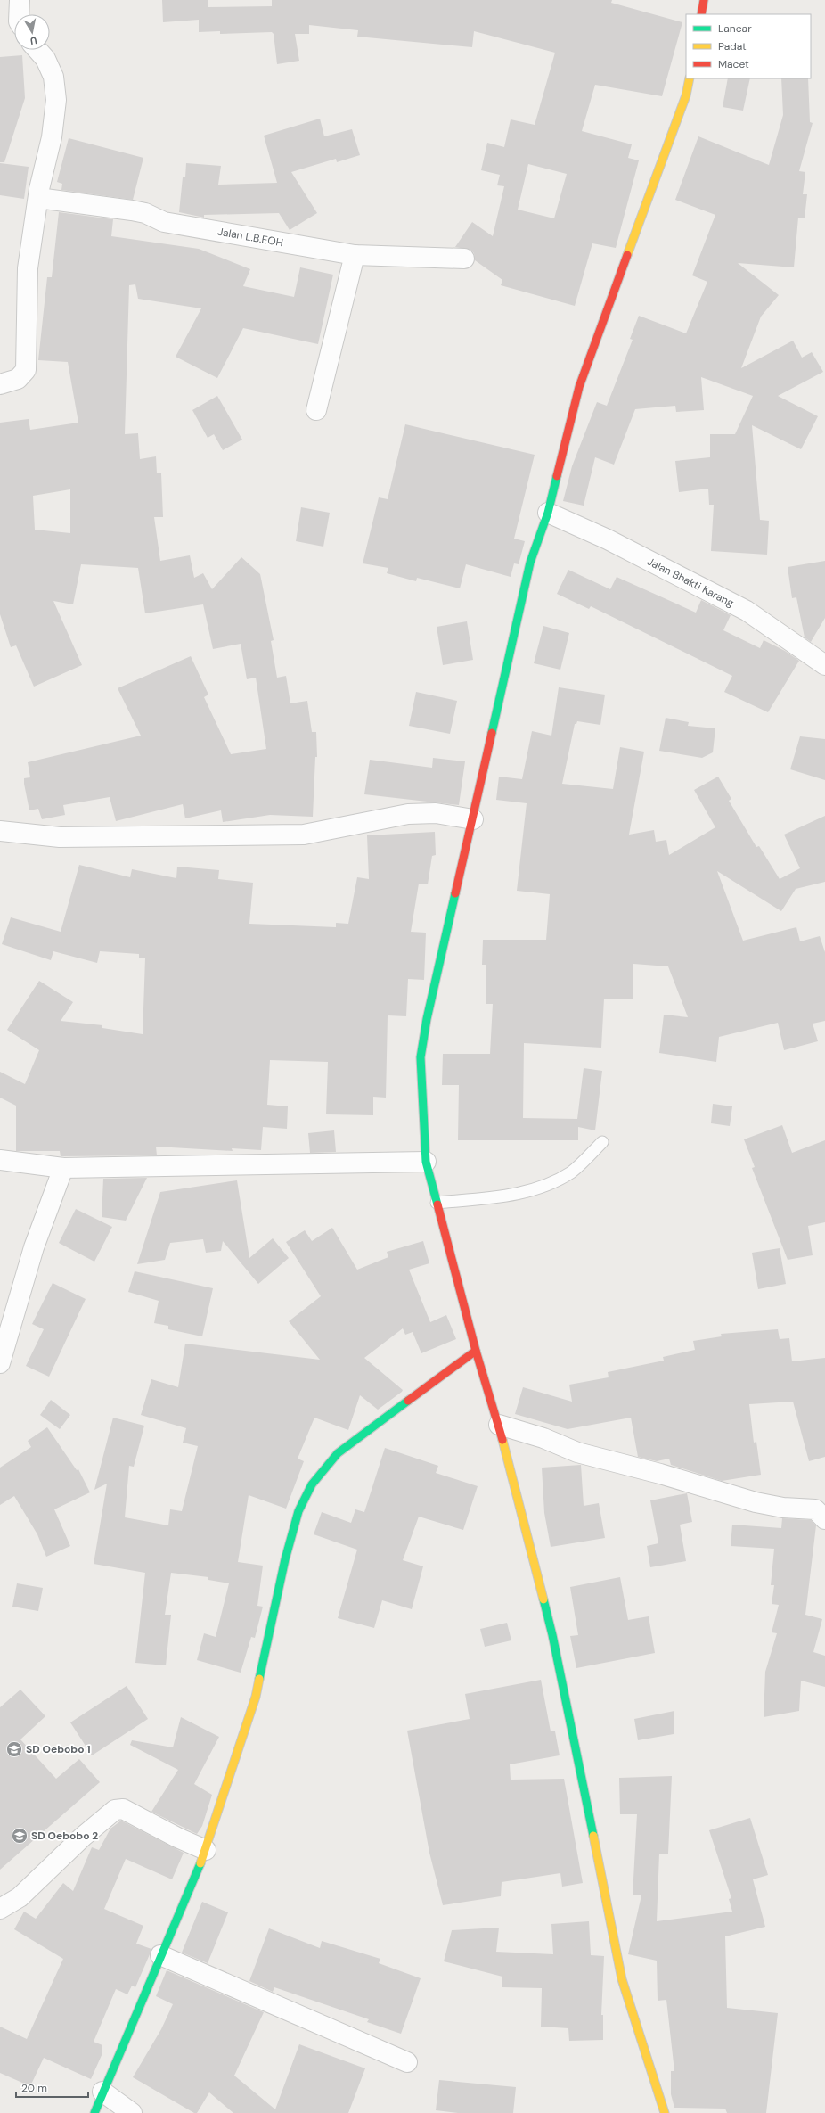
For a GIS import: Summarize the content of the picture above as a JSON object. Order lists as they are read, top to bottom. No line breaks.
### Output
{"streets":{"street":["Jalan L.B.EOH","Jalan Bhakti Karang"]},"places":{"school or university":["SD Oebobo 1","SD Oebobo 2"]},"legend":["Lancar","Padat","Macet"],"scale_bar":"20 m","north":"bottom"}
